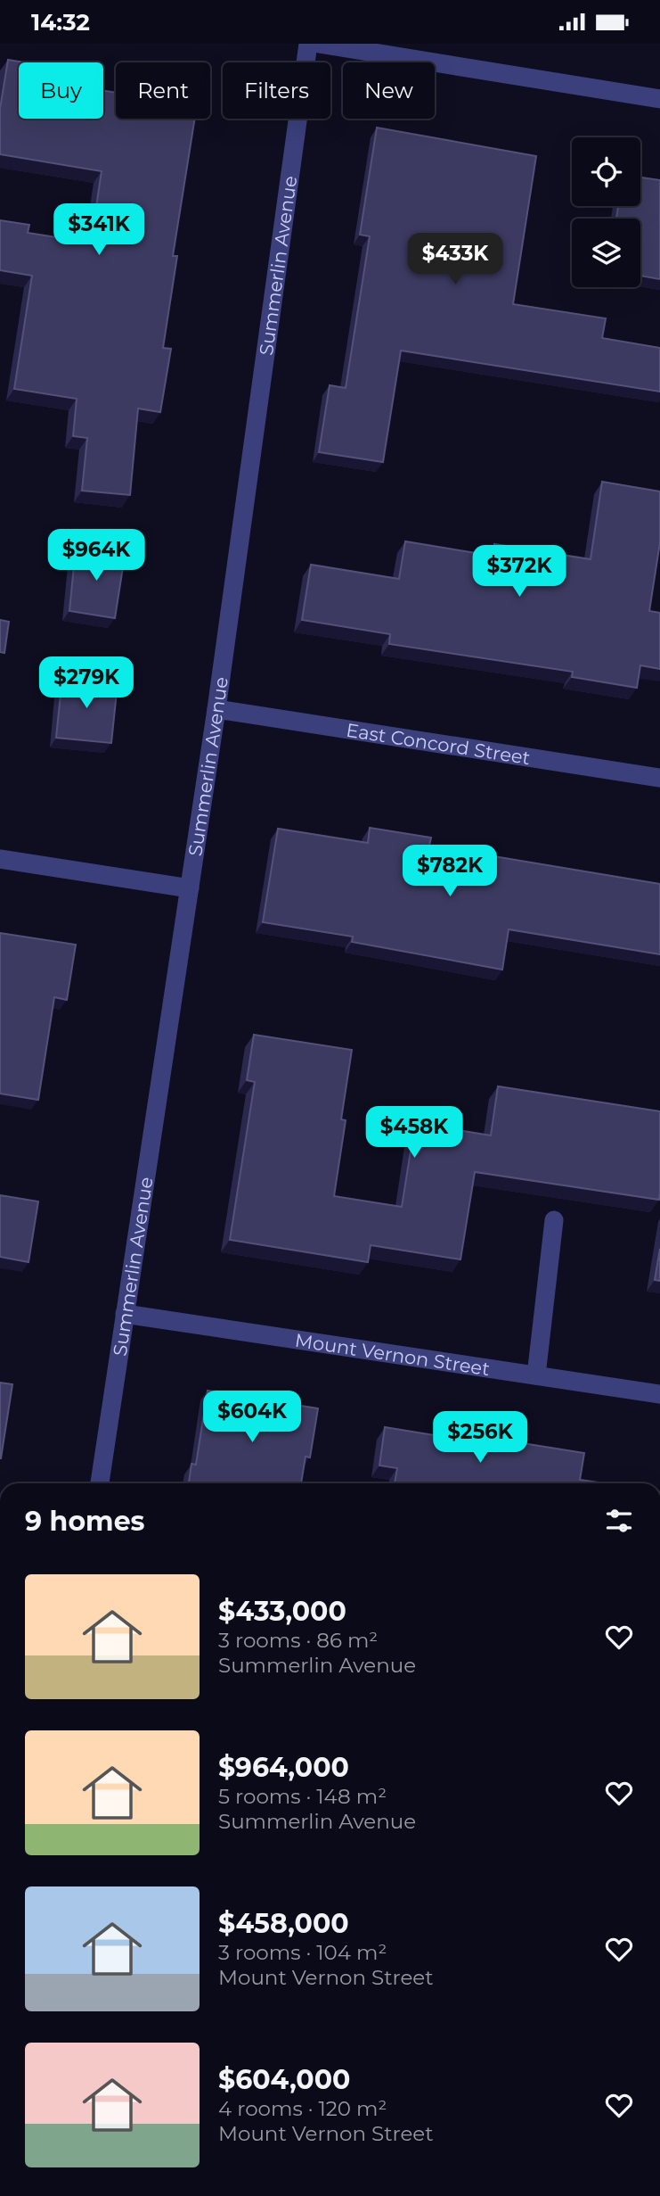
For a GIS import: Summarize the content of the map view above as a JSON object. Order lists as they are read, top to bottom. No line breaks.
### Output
{"streets":{"street":["Summerlin Avenue","East Concord Street","Mount Vernon Street"]},"crossings":[["Summerlin Avenue","East Concord Street"],["Summerlin Avenue","Mount Vernon Street"]],"page":{"status":"14:32","chip":["Buy","Rent","Filters","New"],"price":["$341K","$433K","$964K","$372K","$279K","$782K","$458K","$604K","$256K"],"heading":"9 homes","list":[{"name":"$433,000","note":"3 rooms · 86 m² · Summerlin Avenue"},{"name":"$964,000","note":"5 rooms · 148 m² · Summerlin Avenue"},{"name":"$458,000","note":"3 rooms · 104 m² · Mount Vernon Street"},{"name":"$604,000","note":"4 rooms · 120 m² · Mount Vernon Street"}]}}
